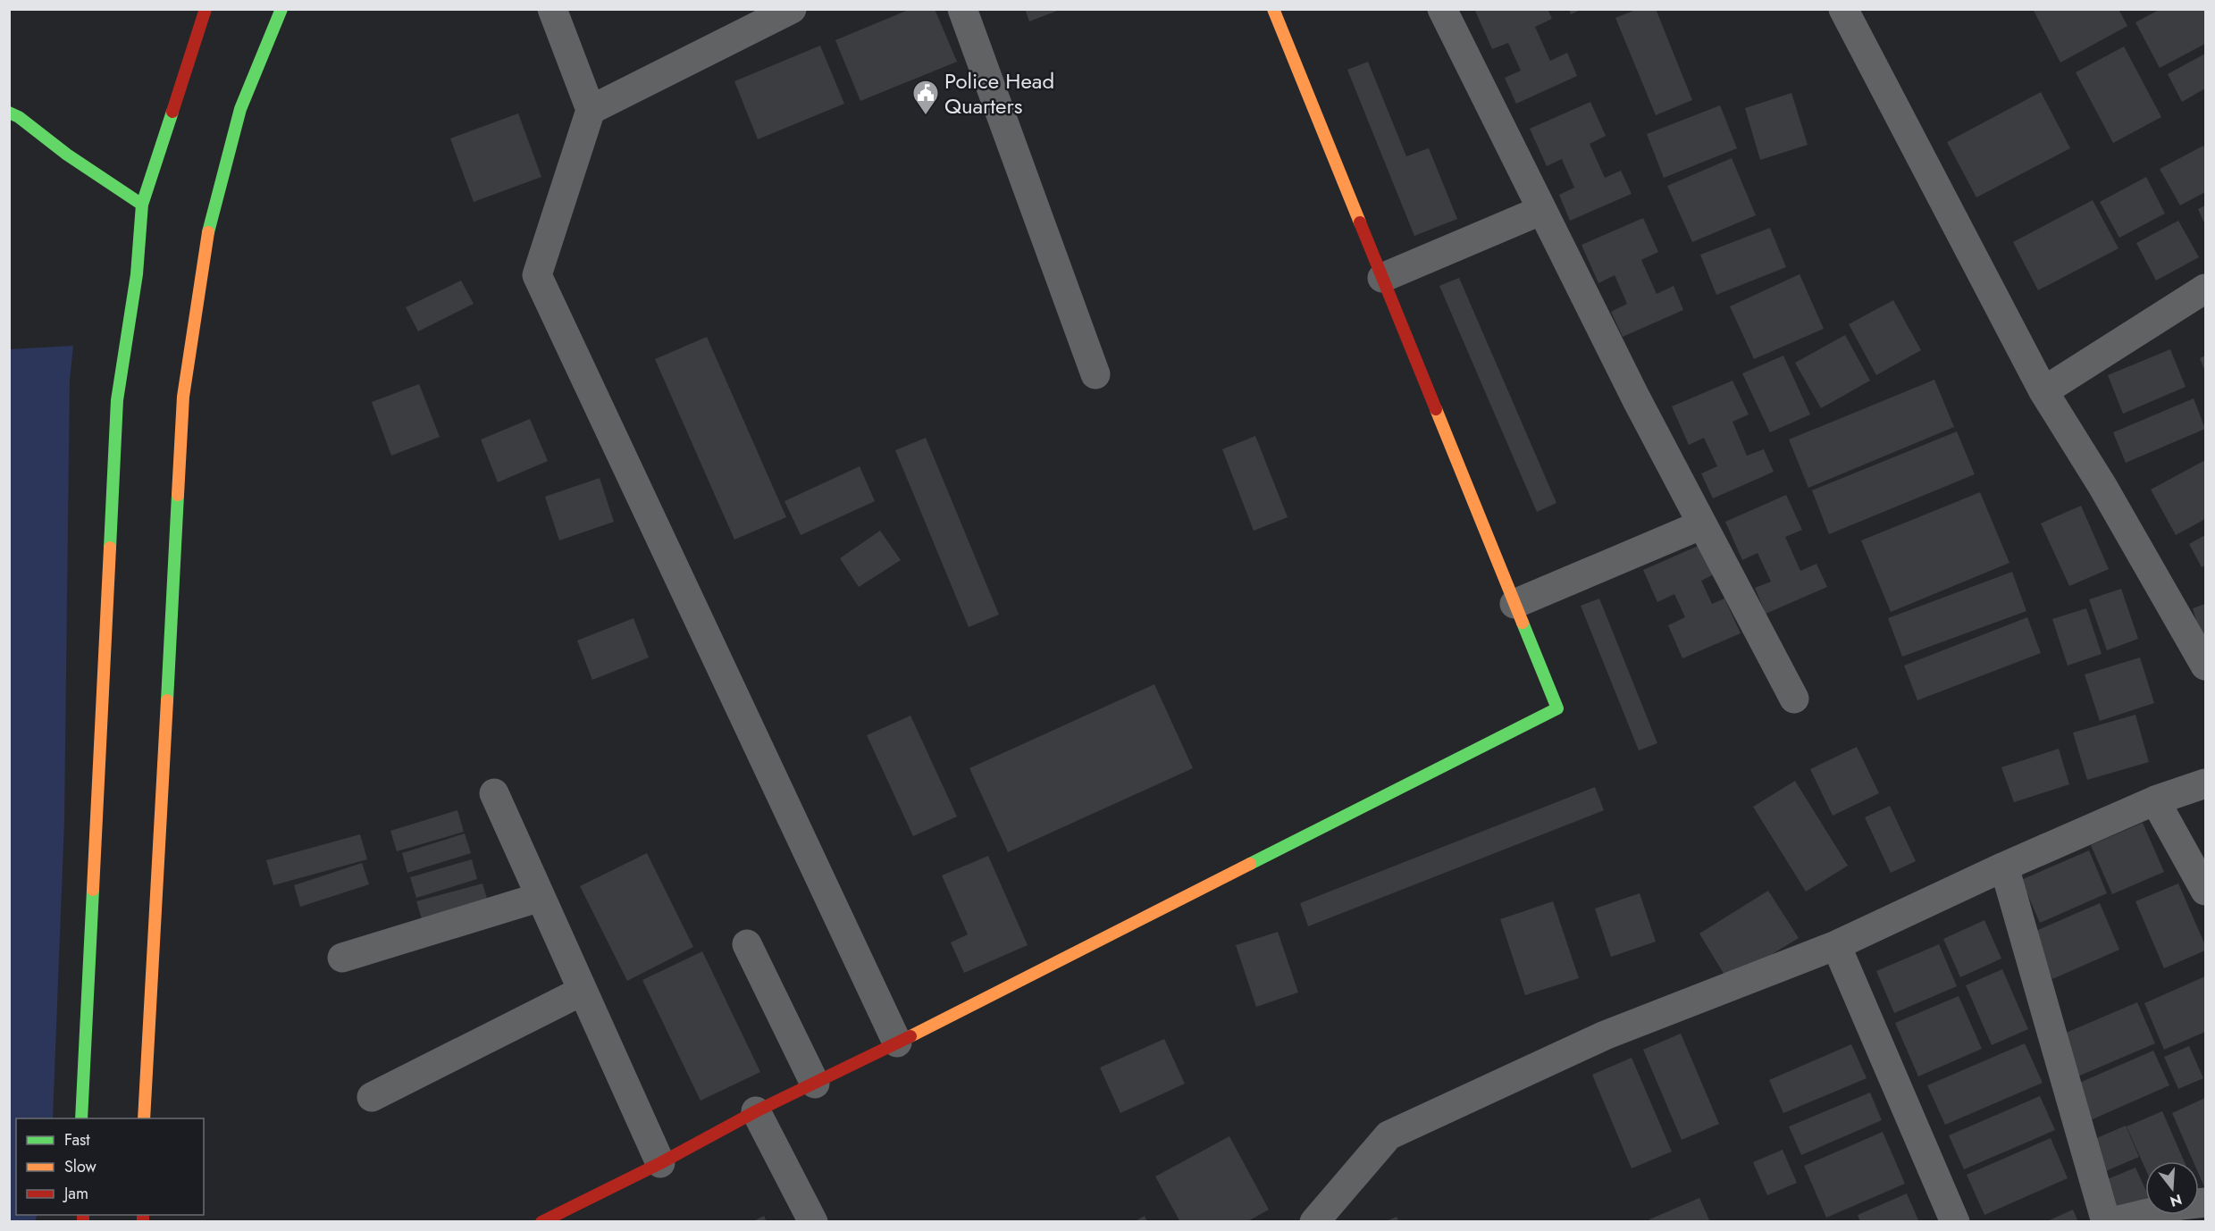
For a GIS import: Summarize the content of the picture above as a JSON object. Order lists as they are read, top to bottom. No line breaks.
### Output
{"places":{"public building":["Police Head Quarters"]},"legend":["Fast","Slow","Jam"],"north":"bottom"}
